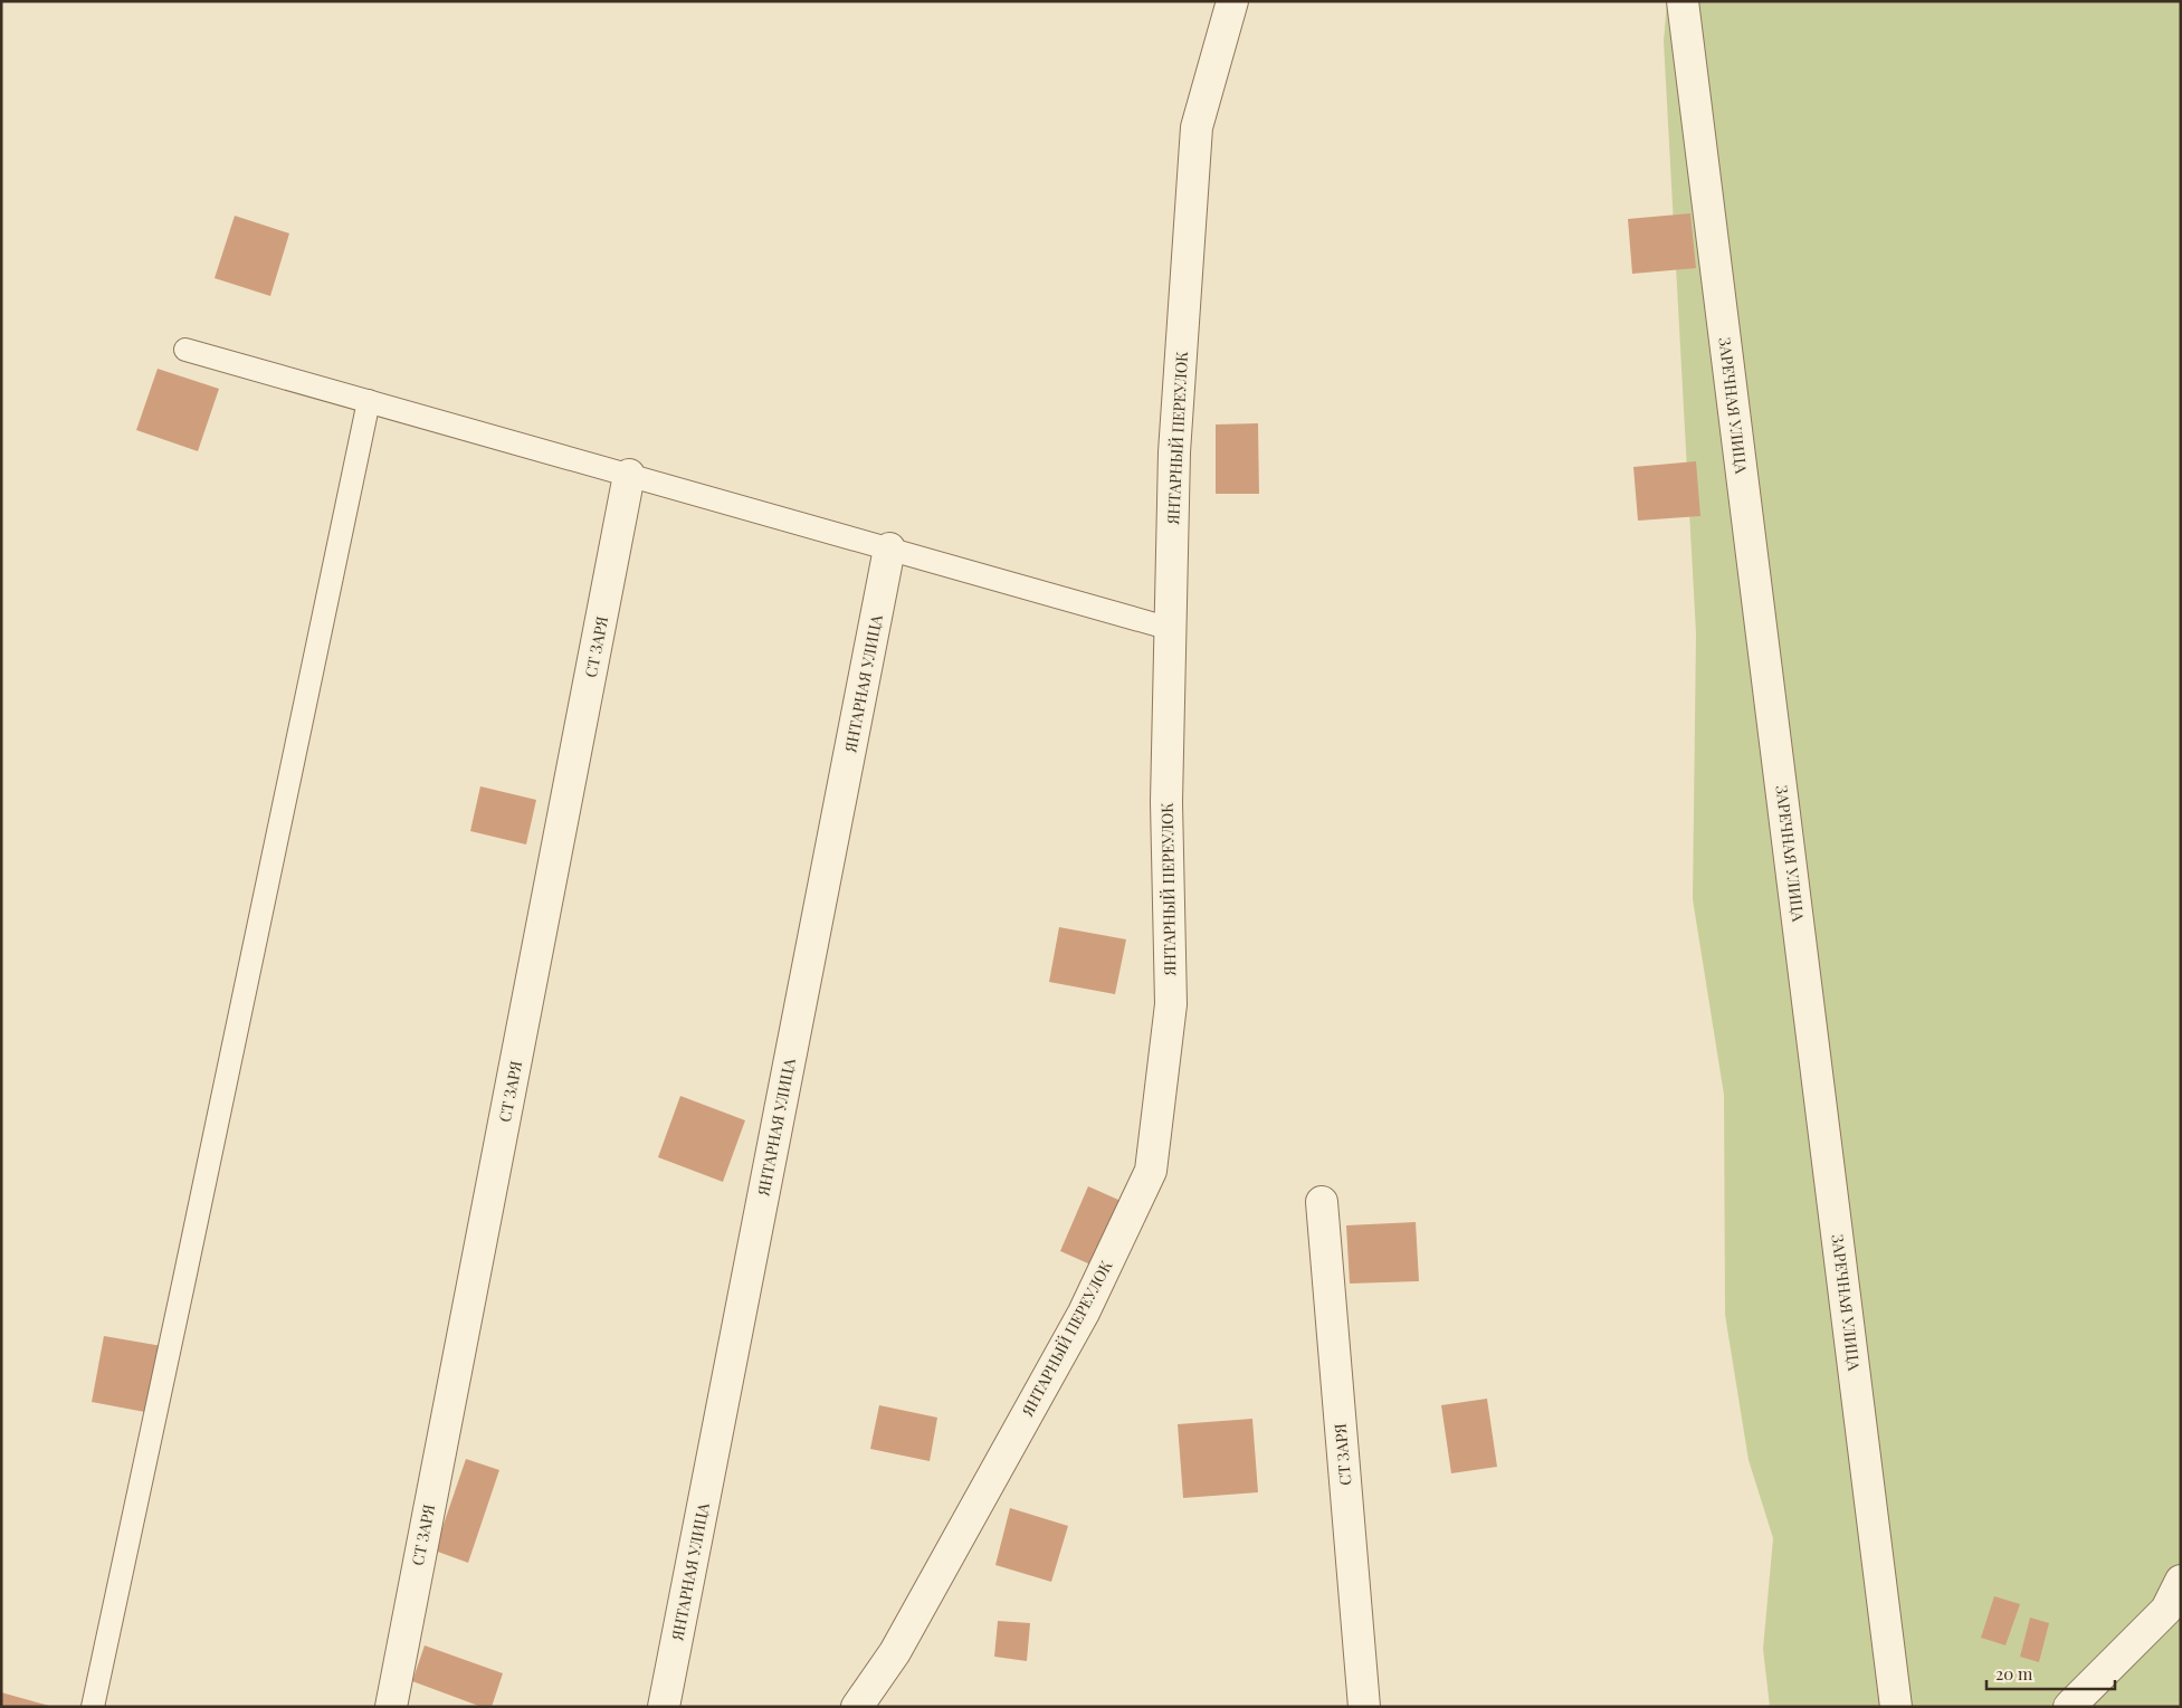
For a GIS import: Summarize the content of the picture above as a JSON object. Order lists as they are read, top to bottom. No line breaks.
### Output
{"streets":{"street":["ЗАРЕЧНАЯ УЛИЦА","ЯНТАРНЫЙ ПЕРЕУЛОК","СТ ЗАРЯ","ЯНТАРНАЯ УЛИЦА"]},"scale_bar":"20 m"}
